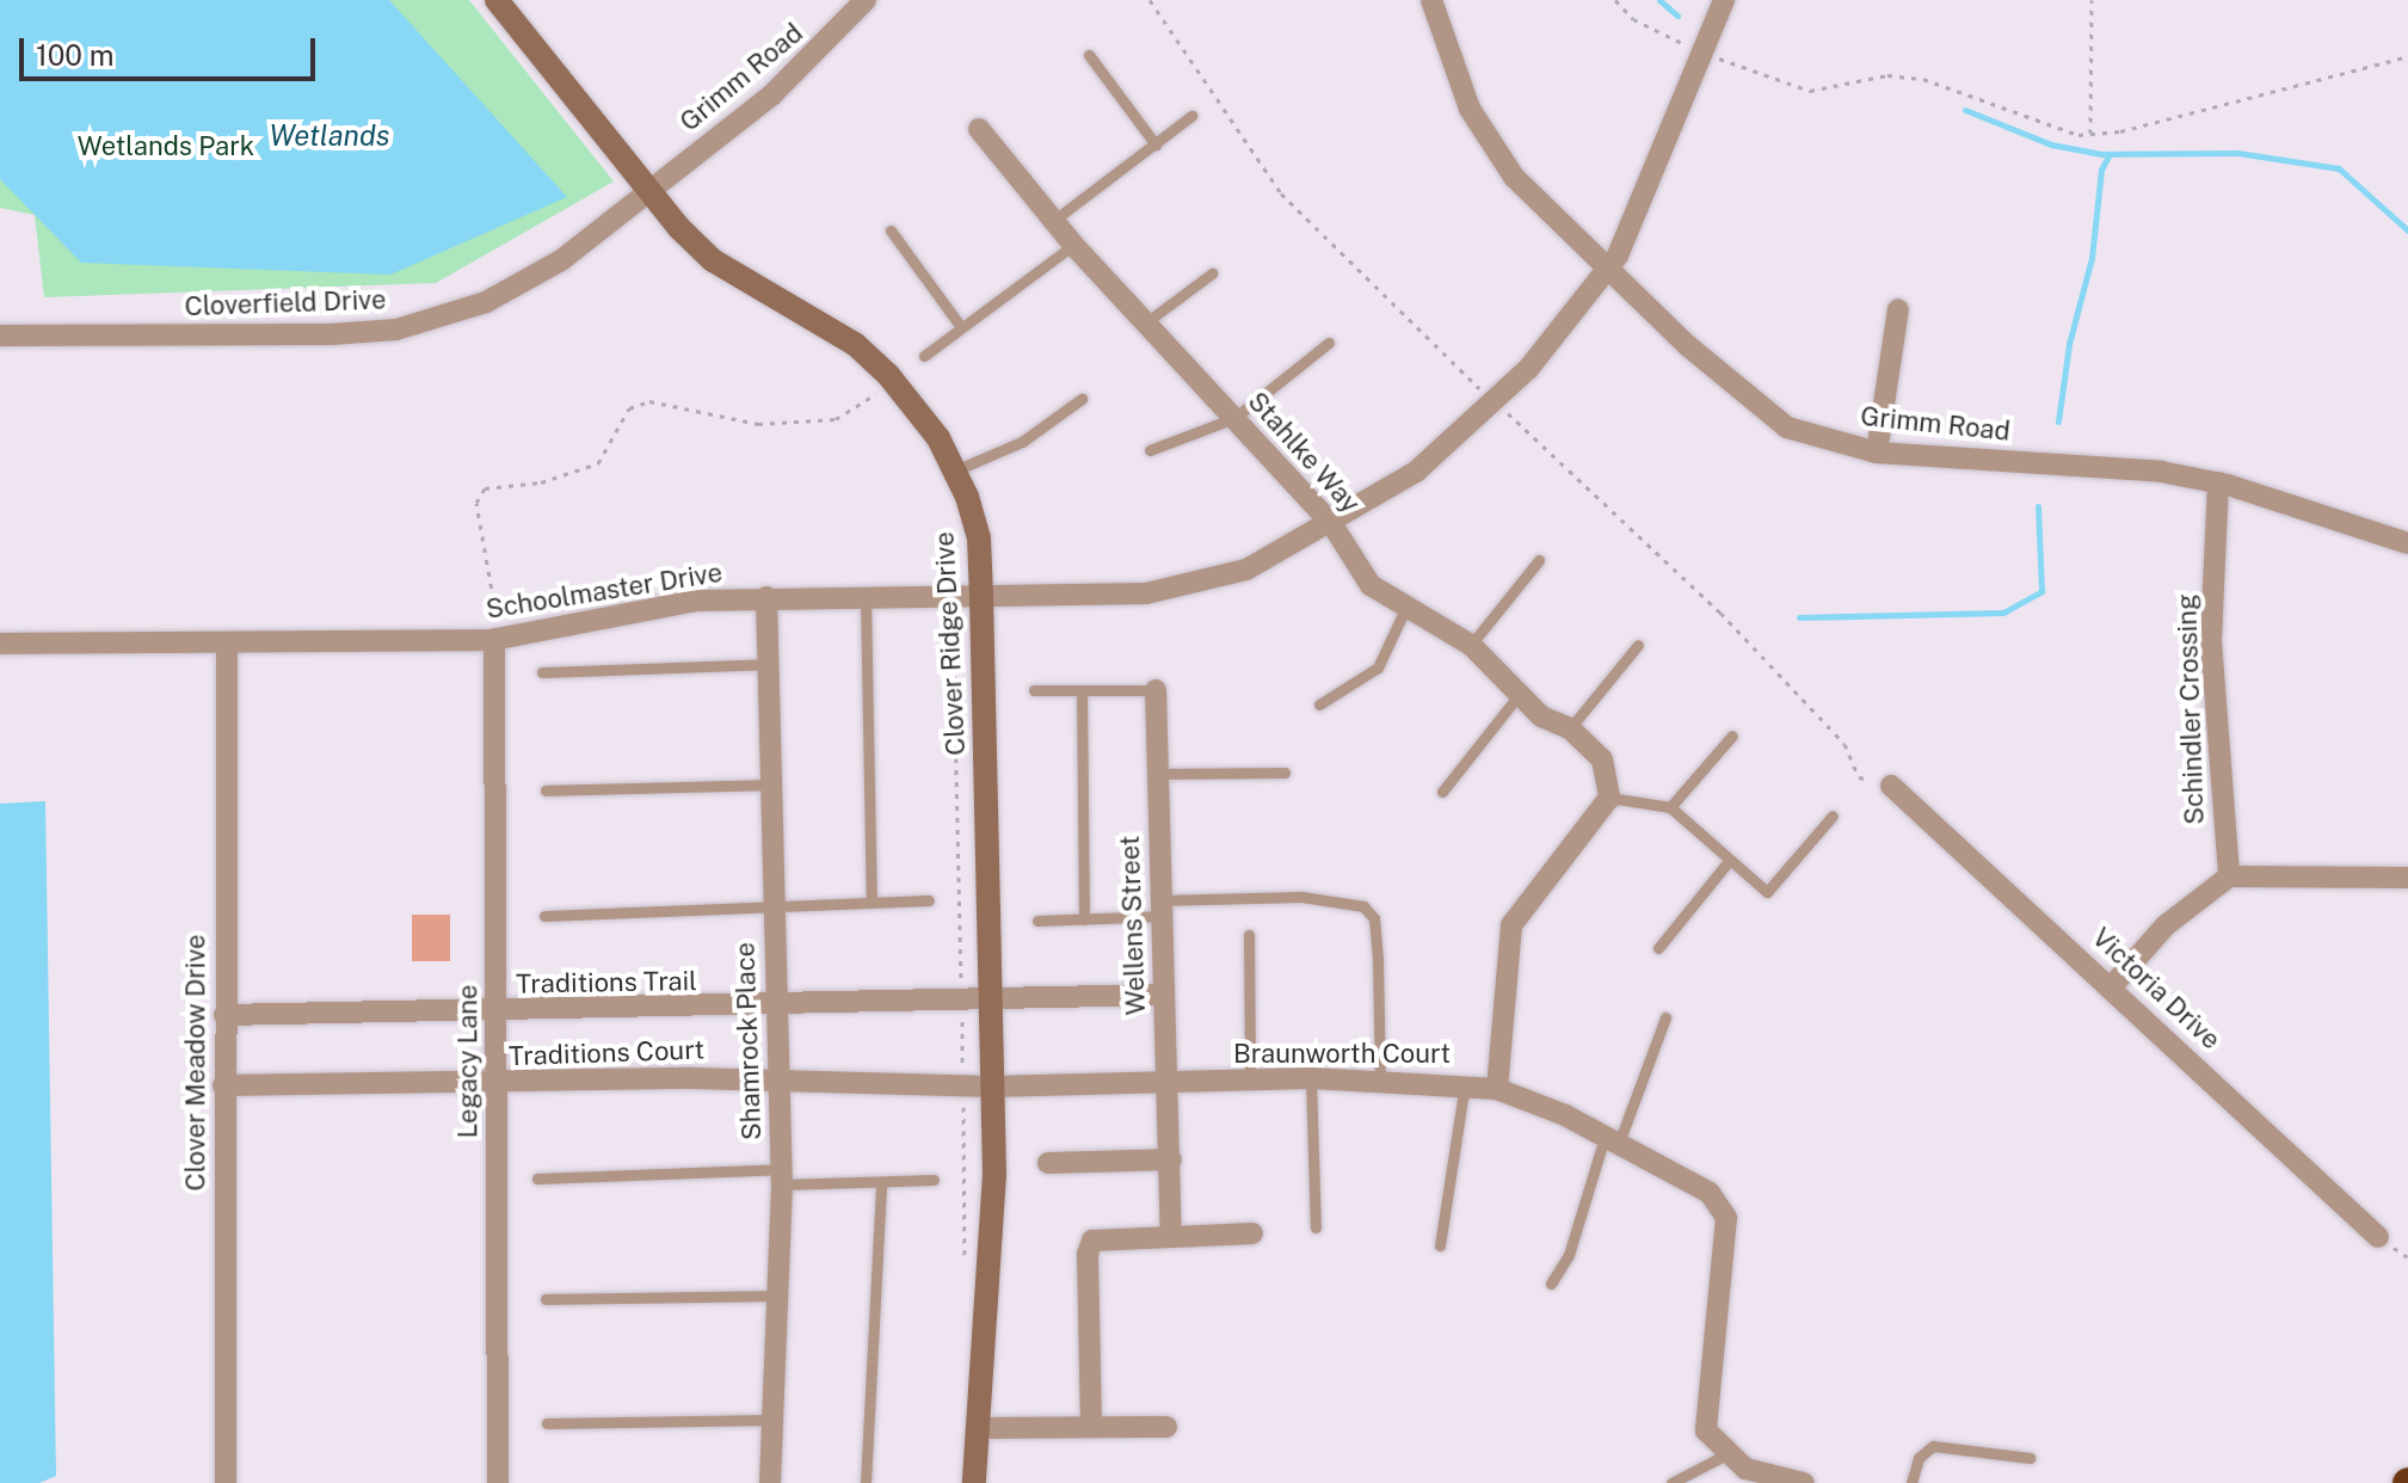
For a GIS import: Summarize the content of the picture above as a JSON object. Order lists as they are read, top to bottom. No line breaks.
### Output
{"streets":{"street":["Grimm Road","Cloverfield Drive","Stahlke Way","Schoolmaster Drive","Clover Ridge Drive","Schindler Crossing","Wellens Street","Traditions Trail","Victoria Drive","Shamrock Place","Traditions Court","Braunworth Court","Legacy Lane","Clover Meadow Drive"]},"crossings":[["Grimm Road","Cloverfield Drive"],["Grimm Road","Schoolmaster Drive"],["Grimm Road","Clover Ridge Drive"],["Grimm Road","Schindler Crossing"],["Cloverfield Drive","Clover Ridge Drive"],["Stahlke Way","Schoolmaster Drive"],["Schoolmaster Drive","Clover Ridge Drive"],["Schoolmaster Drive","Shamrock Place"],["Schoolmaster Drive","Legacy Lane"],["Schoolmaster Drive","Clover Meadow Drive"],["Clover Ridge Drive","Traditions Trail"],["Clover Ridge Drive","Traditions Court"],["Clover Ridge Drive","Braunworth Court"],["Wellens Street","Braunworth Court"],["Traditions Trail","Shamrock Place"],["Traditions Trail","Legacy Lane"],["Traditions Trail","Clover Meadow Drive"],["Shamrock Place","Traditions Court"],["Traditions Court","Braunworth Court"],["Traditions Court","Legacy Lane"],["Traditions Court","Clover Meadow Drive"]],"water":["Wetlands"],"parks":["Wetlands Park"],"scale_bar":"100 m"}
